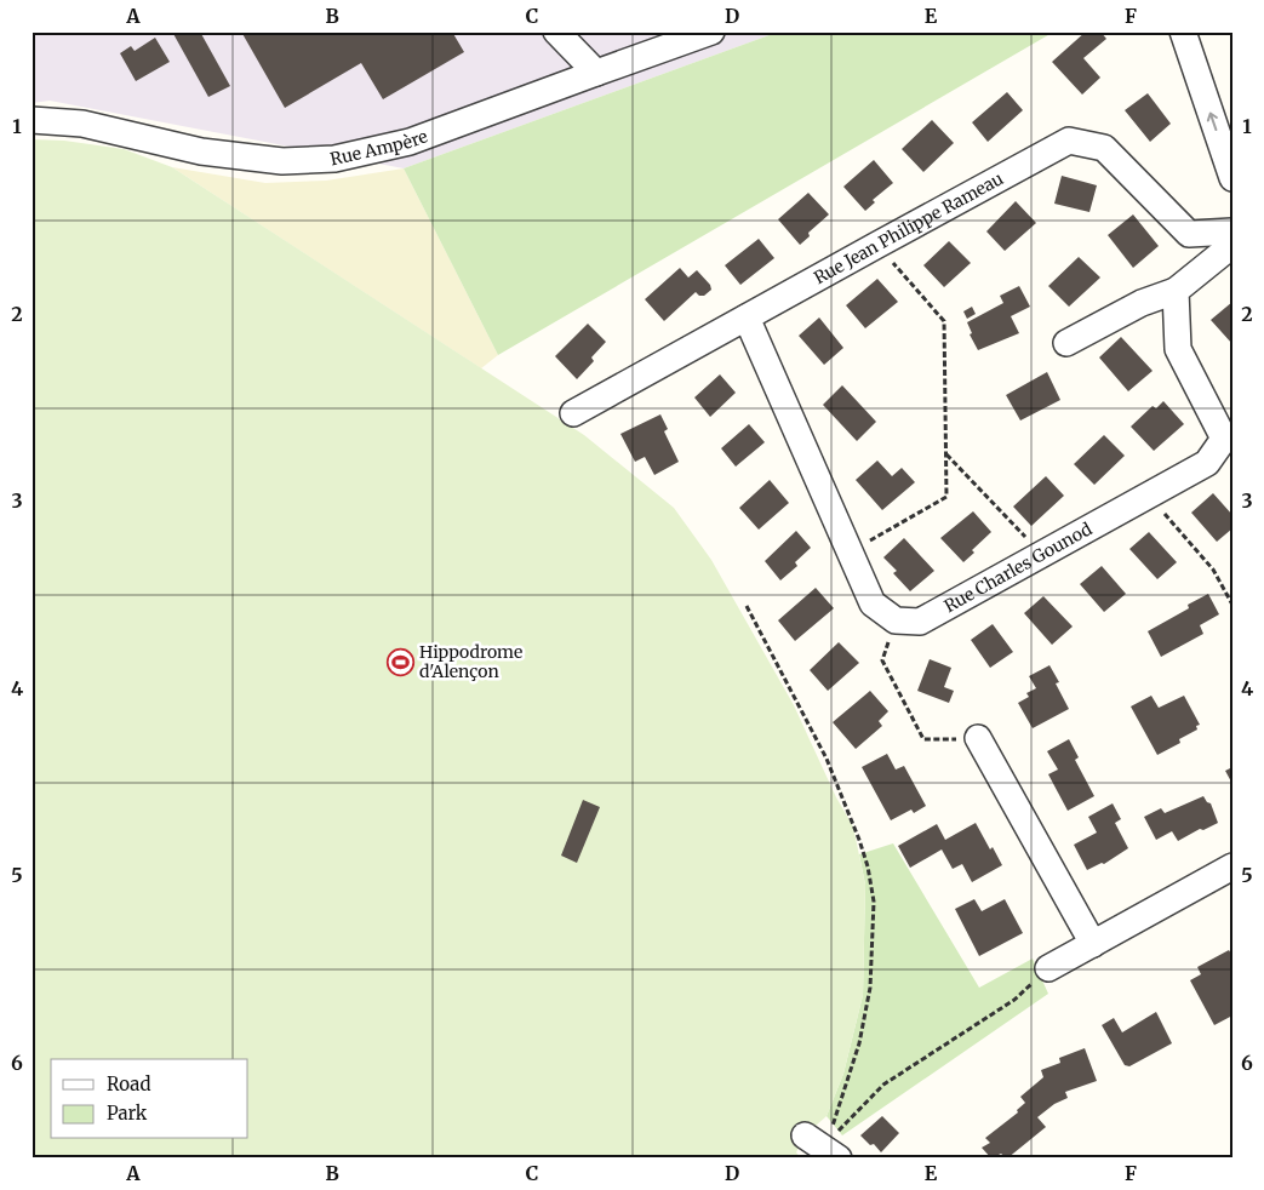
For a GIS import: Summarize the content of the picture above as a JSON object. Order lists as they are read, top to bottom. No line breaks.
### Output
{"streets":{"street":["Rue Ampère","Rue Jean Philippe Rameau","Rue Charles Gounod"]},"places":{"sports":["Hippodrome d'Alençon"]},"legend":["Road","Park"],"grid":{"columns":["A","B","C","D","E","F"],"rows":["1","2","3","4","5","6"]}}
